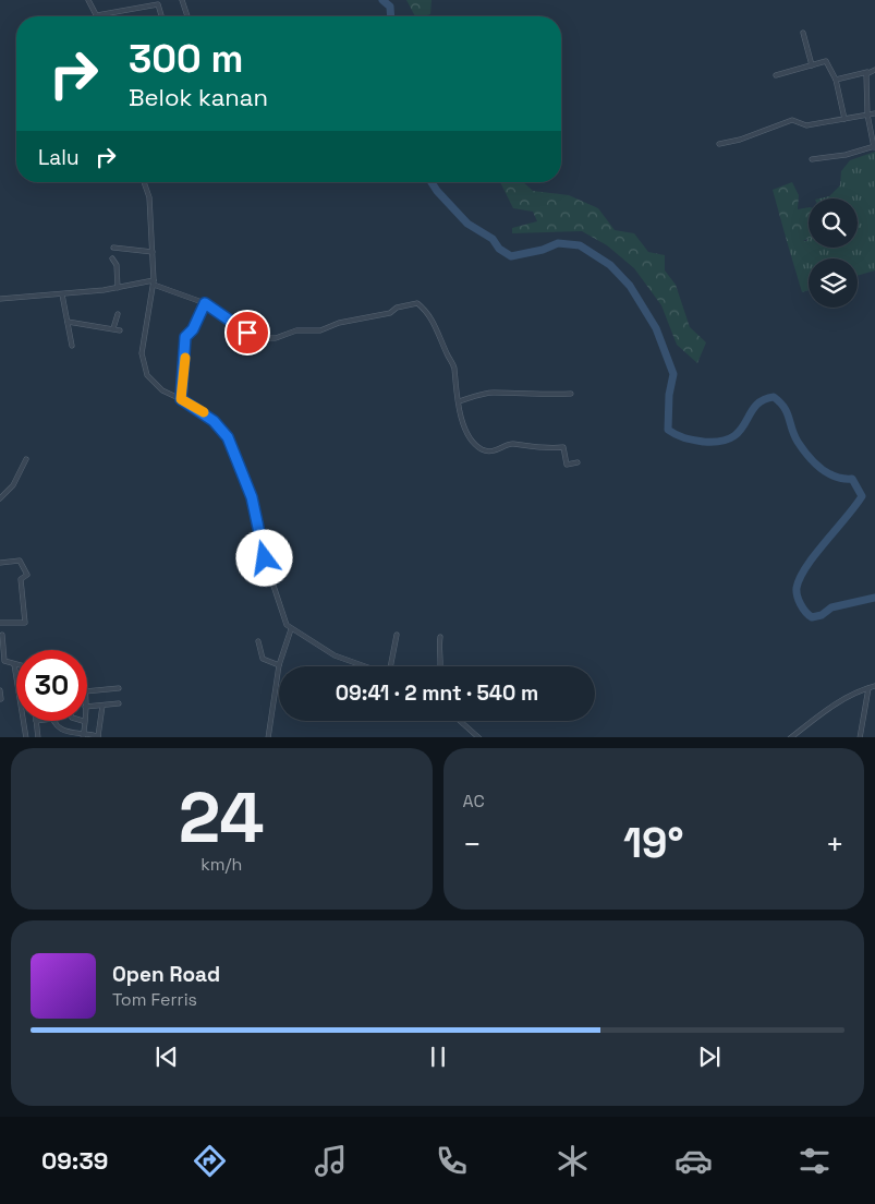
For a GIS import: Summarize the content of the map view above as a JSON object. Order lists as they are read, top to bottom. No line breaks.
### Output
{"page":{"turn":["300 m","Belok kanan"],"then":"Lalu","limit":"30","trip":"09:41 · 2 mnt · 540 m","tile":[["24","km/h"],"AC"],"heat":["−","19°","+"],"song":["Open Road","Tom Ferris"],"tabs":"09:39"}}
